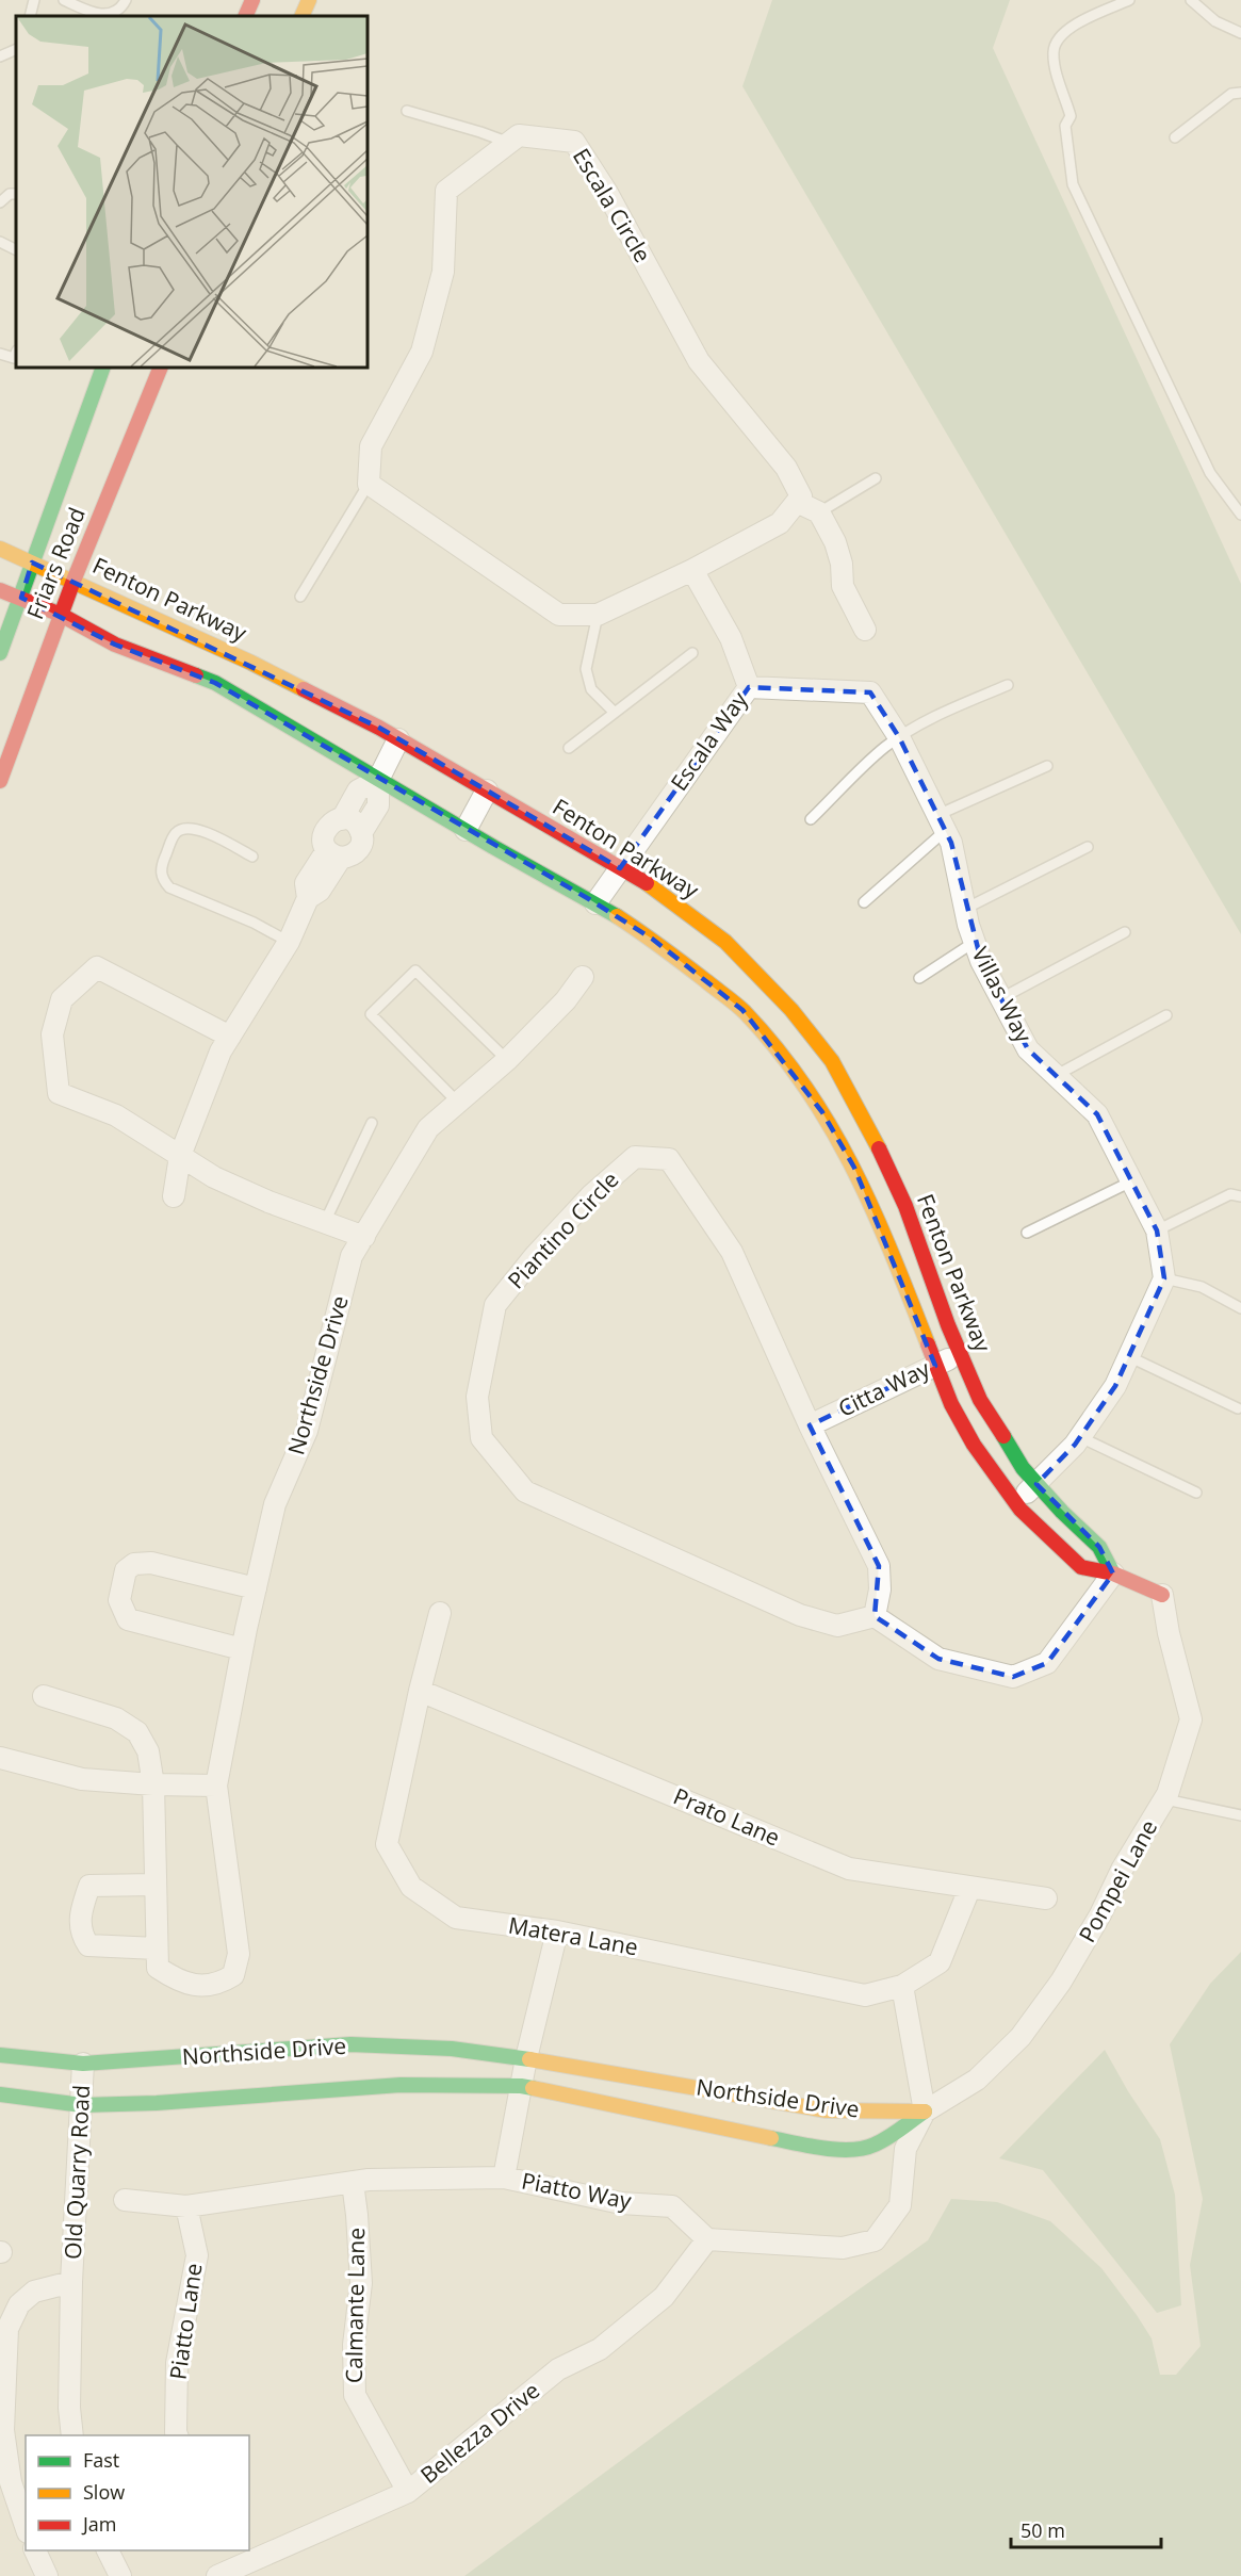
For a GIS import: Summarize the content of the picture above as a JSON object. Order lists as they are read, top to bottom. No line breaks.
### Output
{"streets":{"main road":["Friars Road","Fenton Parkway","Northside Drive"],"street":["Escala Circle","Escala Way","Villas Way","Piantino Circle","Citta Way","Prato Lane","Pompei Lane","Matera Lane","Old Quarry Road","Piatto Way","Calmante Lane","Piatto Lane","Bellezza Drive"]},"crossings":[["Friars Road","Fenton Parkway"],["Fenton Parkway","Escala Way"],["Fenton Parkway","Citta Way"],["Escala Way","Villas Way"],["Piantino Circle","Citta Way"],["Northside Drive","Pompei Lane"],["Northside Drive","Old Quarry Road"],["Prato Lane","Matera Lane"],["Piatto Way","Calmante Lane"],["Piatto Way","Piatto Lane"],["Piatto Way","Bellezza Drive"],["Calmante Lane","Bellezza Drive"]],"legend":["Fast","Slow","Jam"],"scale_bar":"50 m"}
